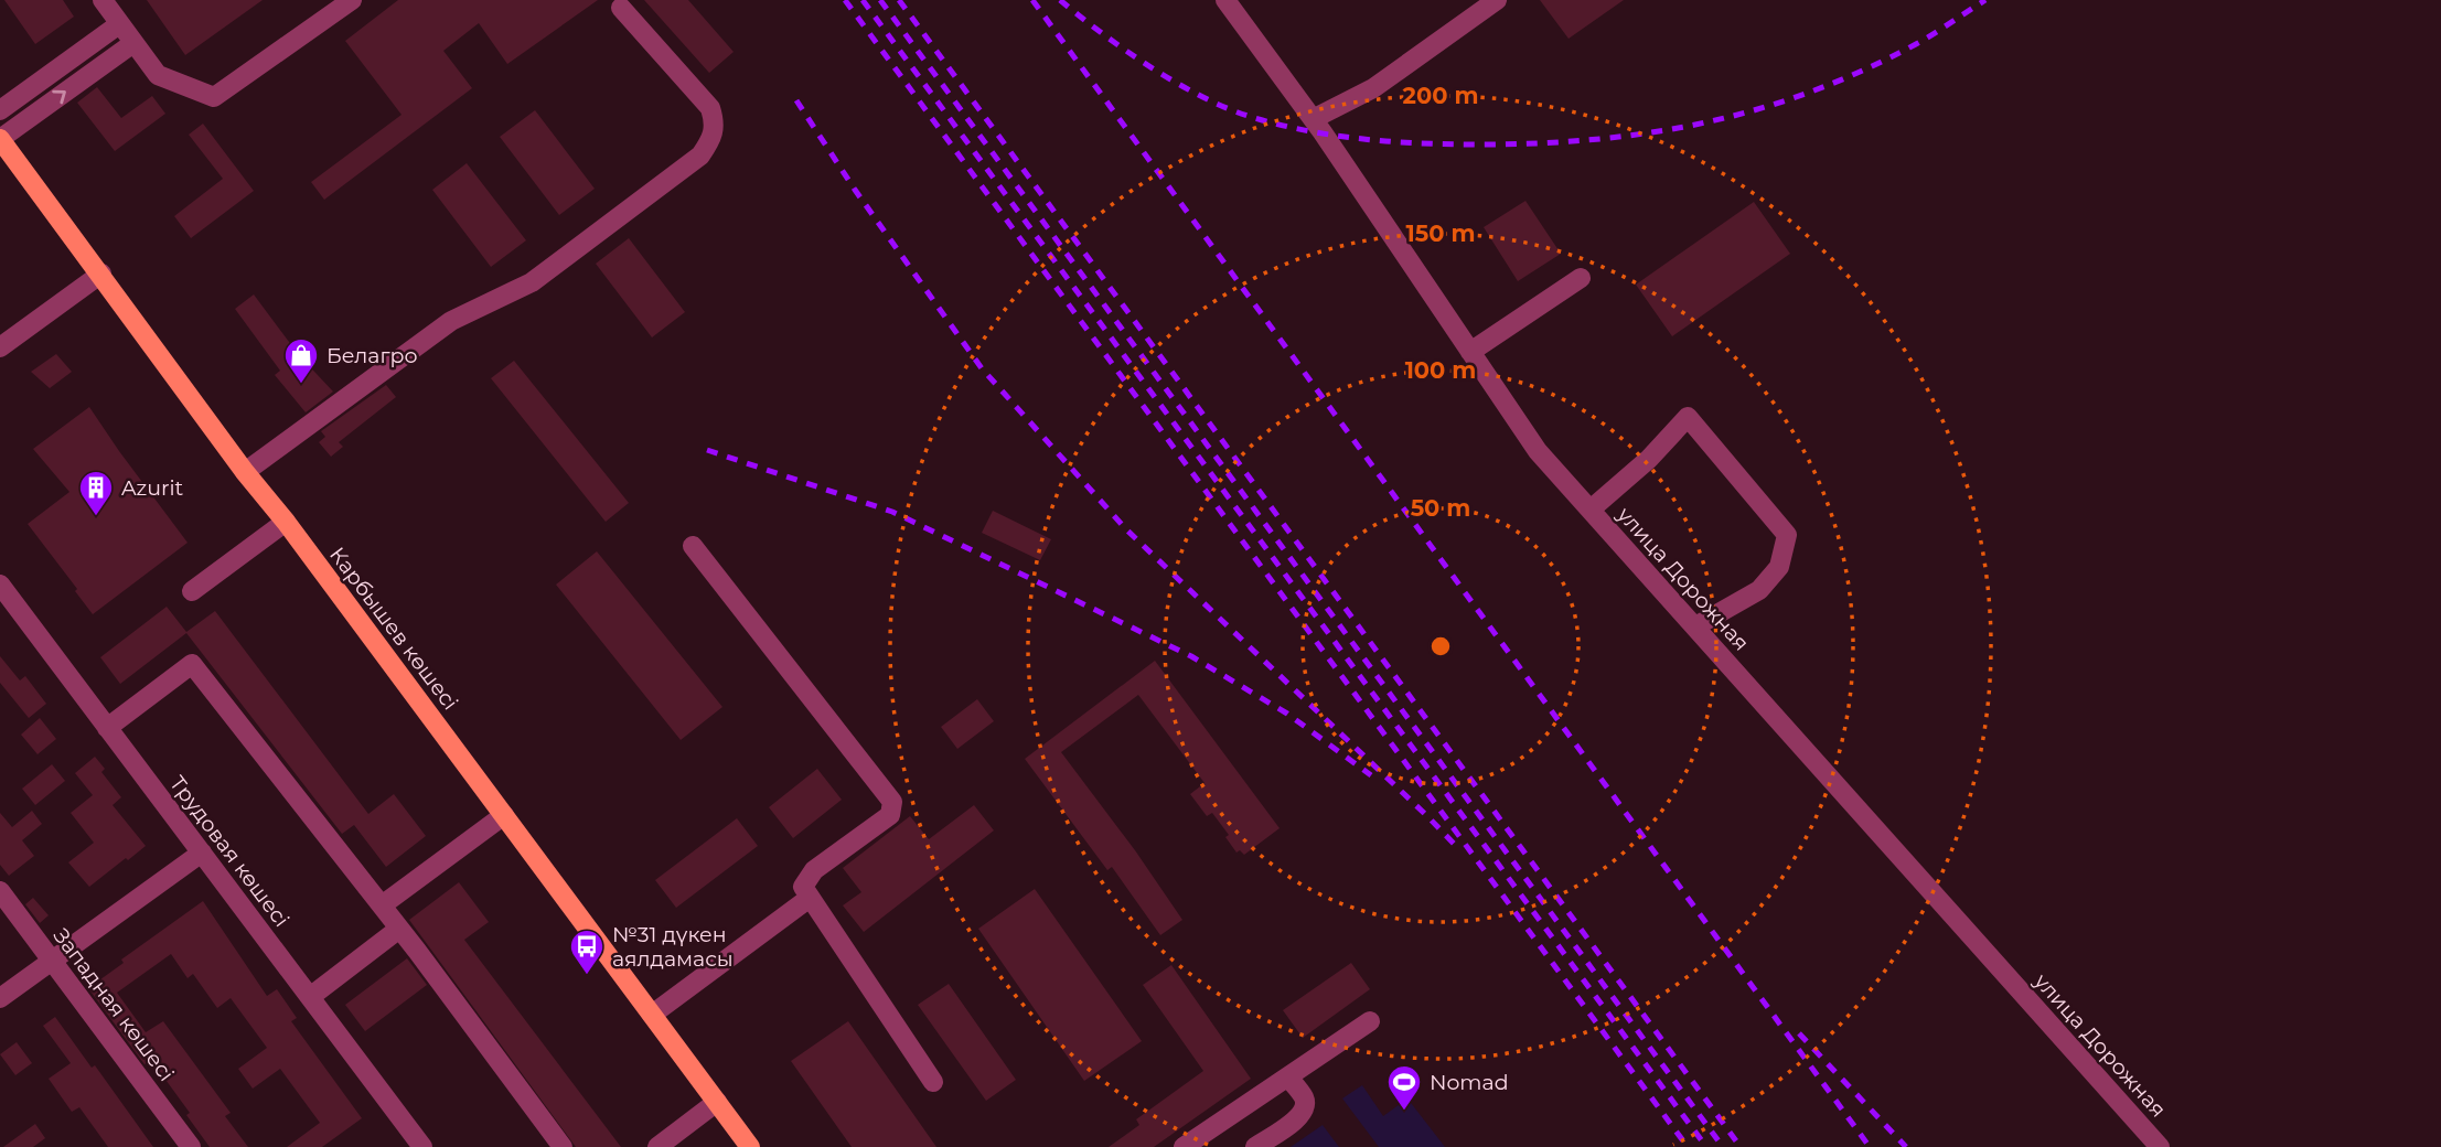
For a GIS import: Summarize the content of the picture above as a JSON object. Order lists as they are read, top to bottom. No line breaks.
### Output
{"streets":{"main road":["Карбышев көшесі"],"street":["улица Дорожная","Трудовая көшесі","Западная көшесі"]},"places":{"shop":["Белагро"],"building":["Azurit"],"bus stop":["№31 дүкен аялдамасы"],"sports":["Nomad"]},"rings":["200 m","150 m","100 m","50 m"]}
